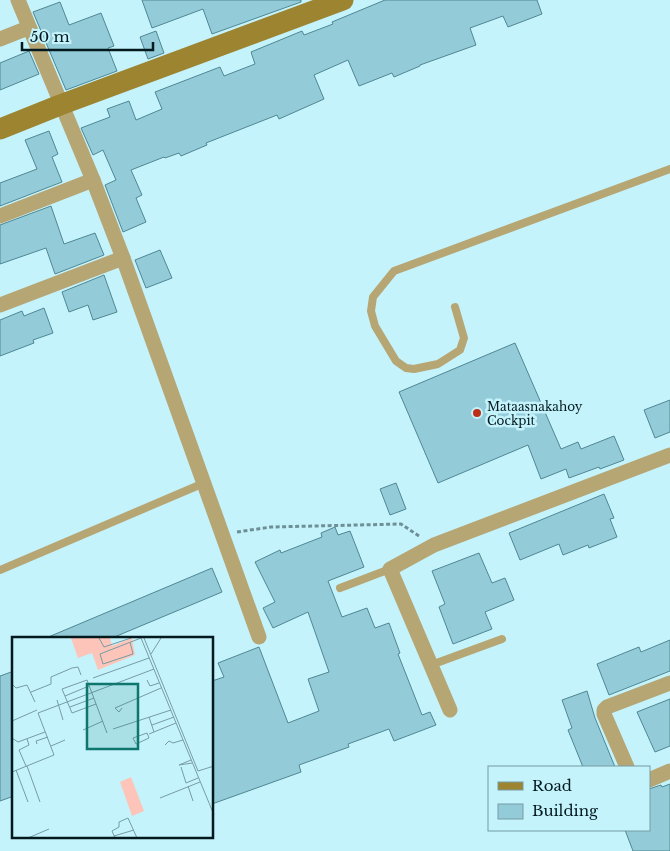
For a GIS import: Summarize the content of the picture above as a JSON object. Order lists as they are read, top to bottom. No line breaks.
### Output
{"places":["Mataasnakahoy Cockpit"],"legend":["Road","Building"],"scale_bar":"50 m"}
